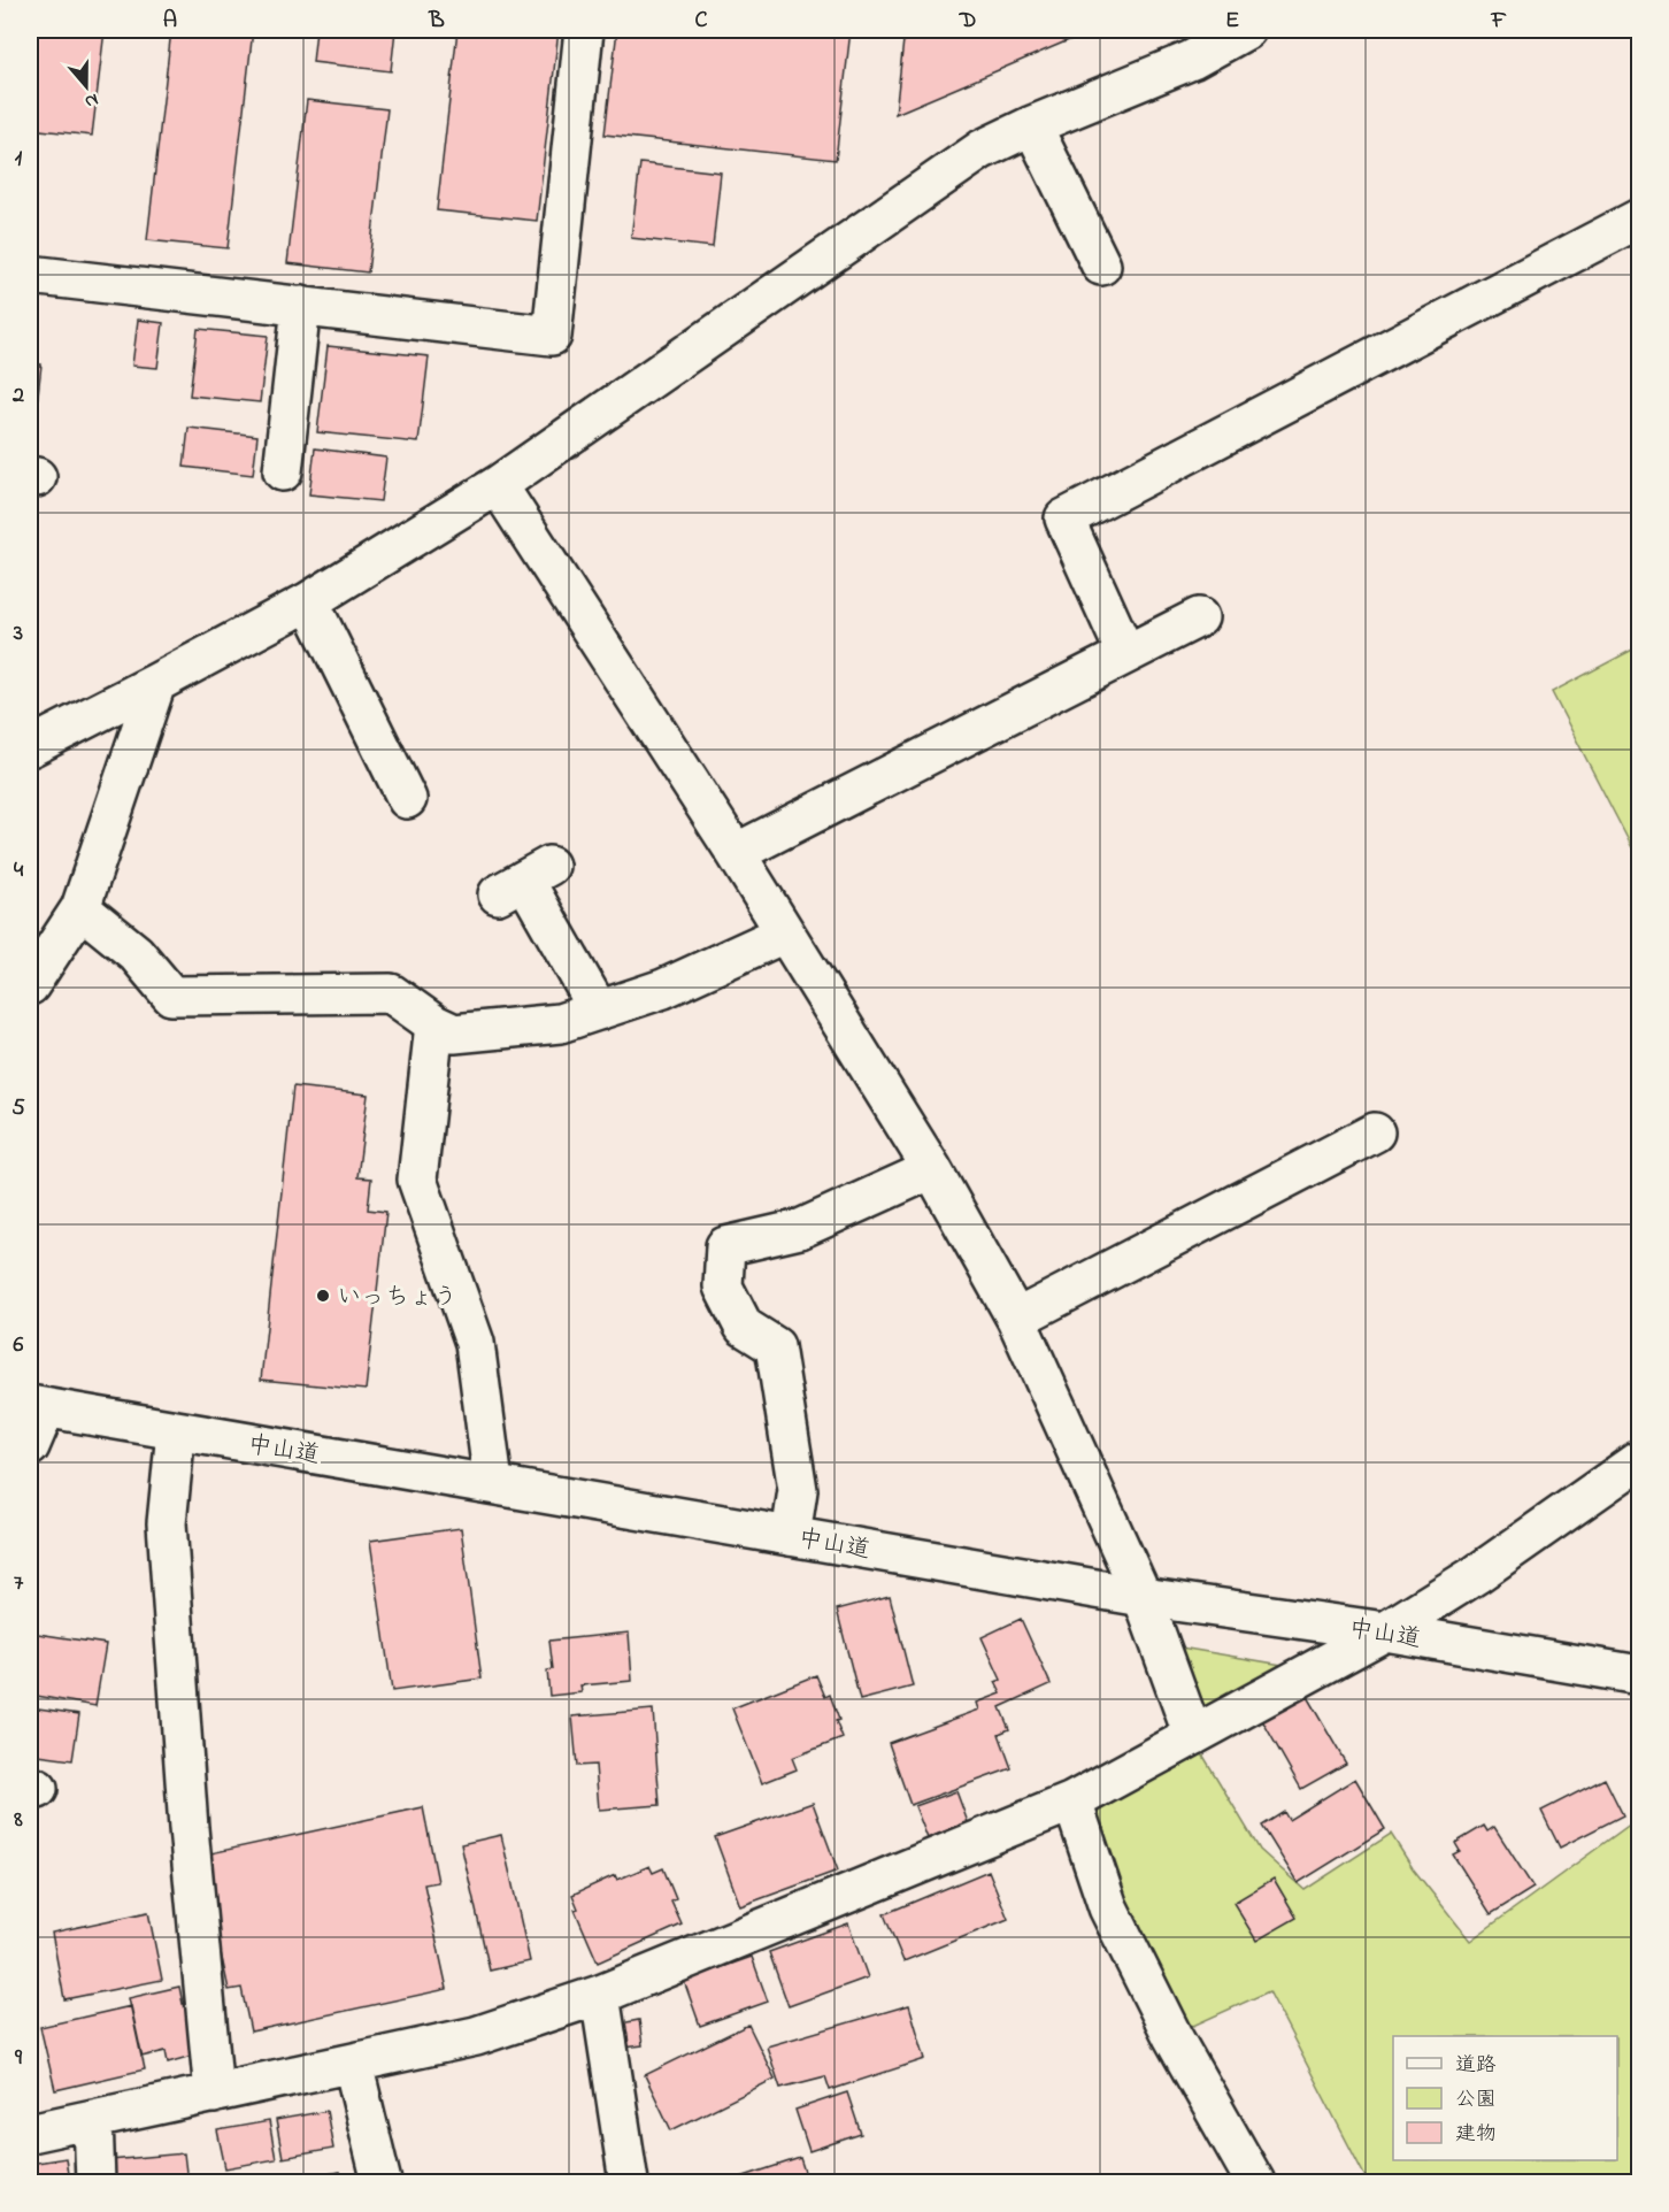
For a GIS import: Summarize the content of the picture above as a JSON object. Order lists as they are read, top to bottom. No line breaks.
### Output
{"streets":{"main road":["中山道"]},"places":["いっちょう"],"legend":["道路","公園","建物"],"north":"bottom","grid":{"columns":["A","B","C","D","E","F"],"rows":["1","2","3","4","5","6","7","8","9"]}}
